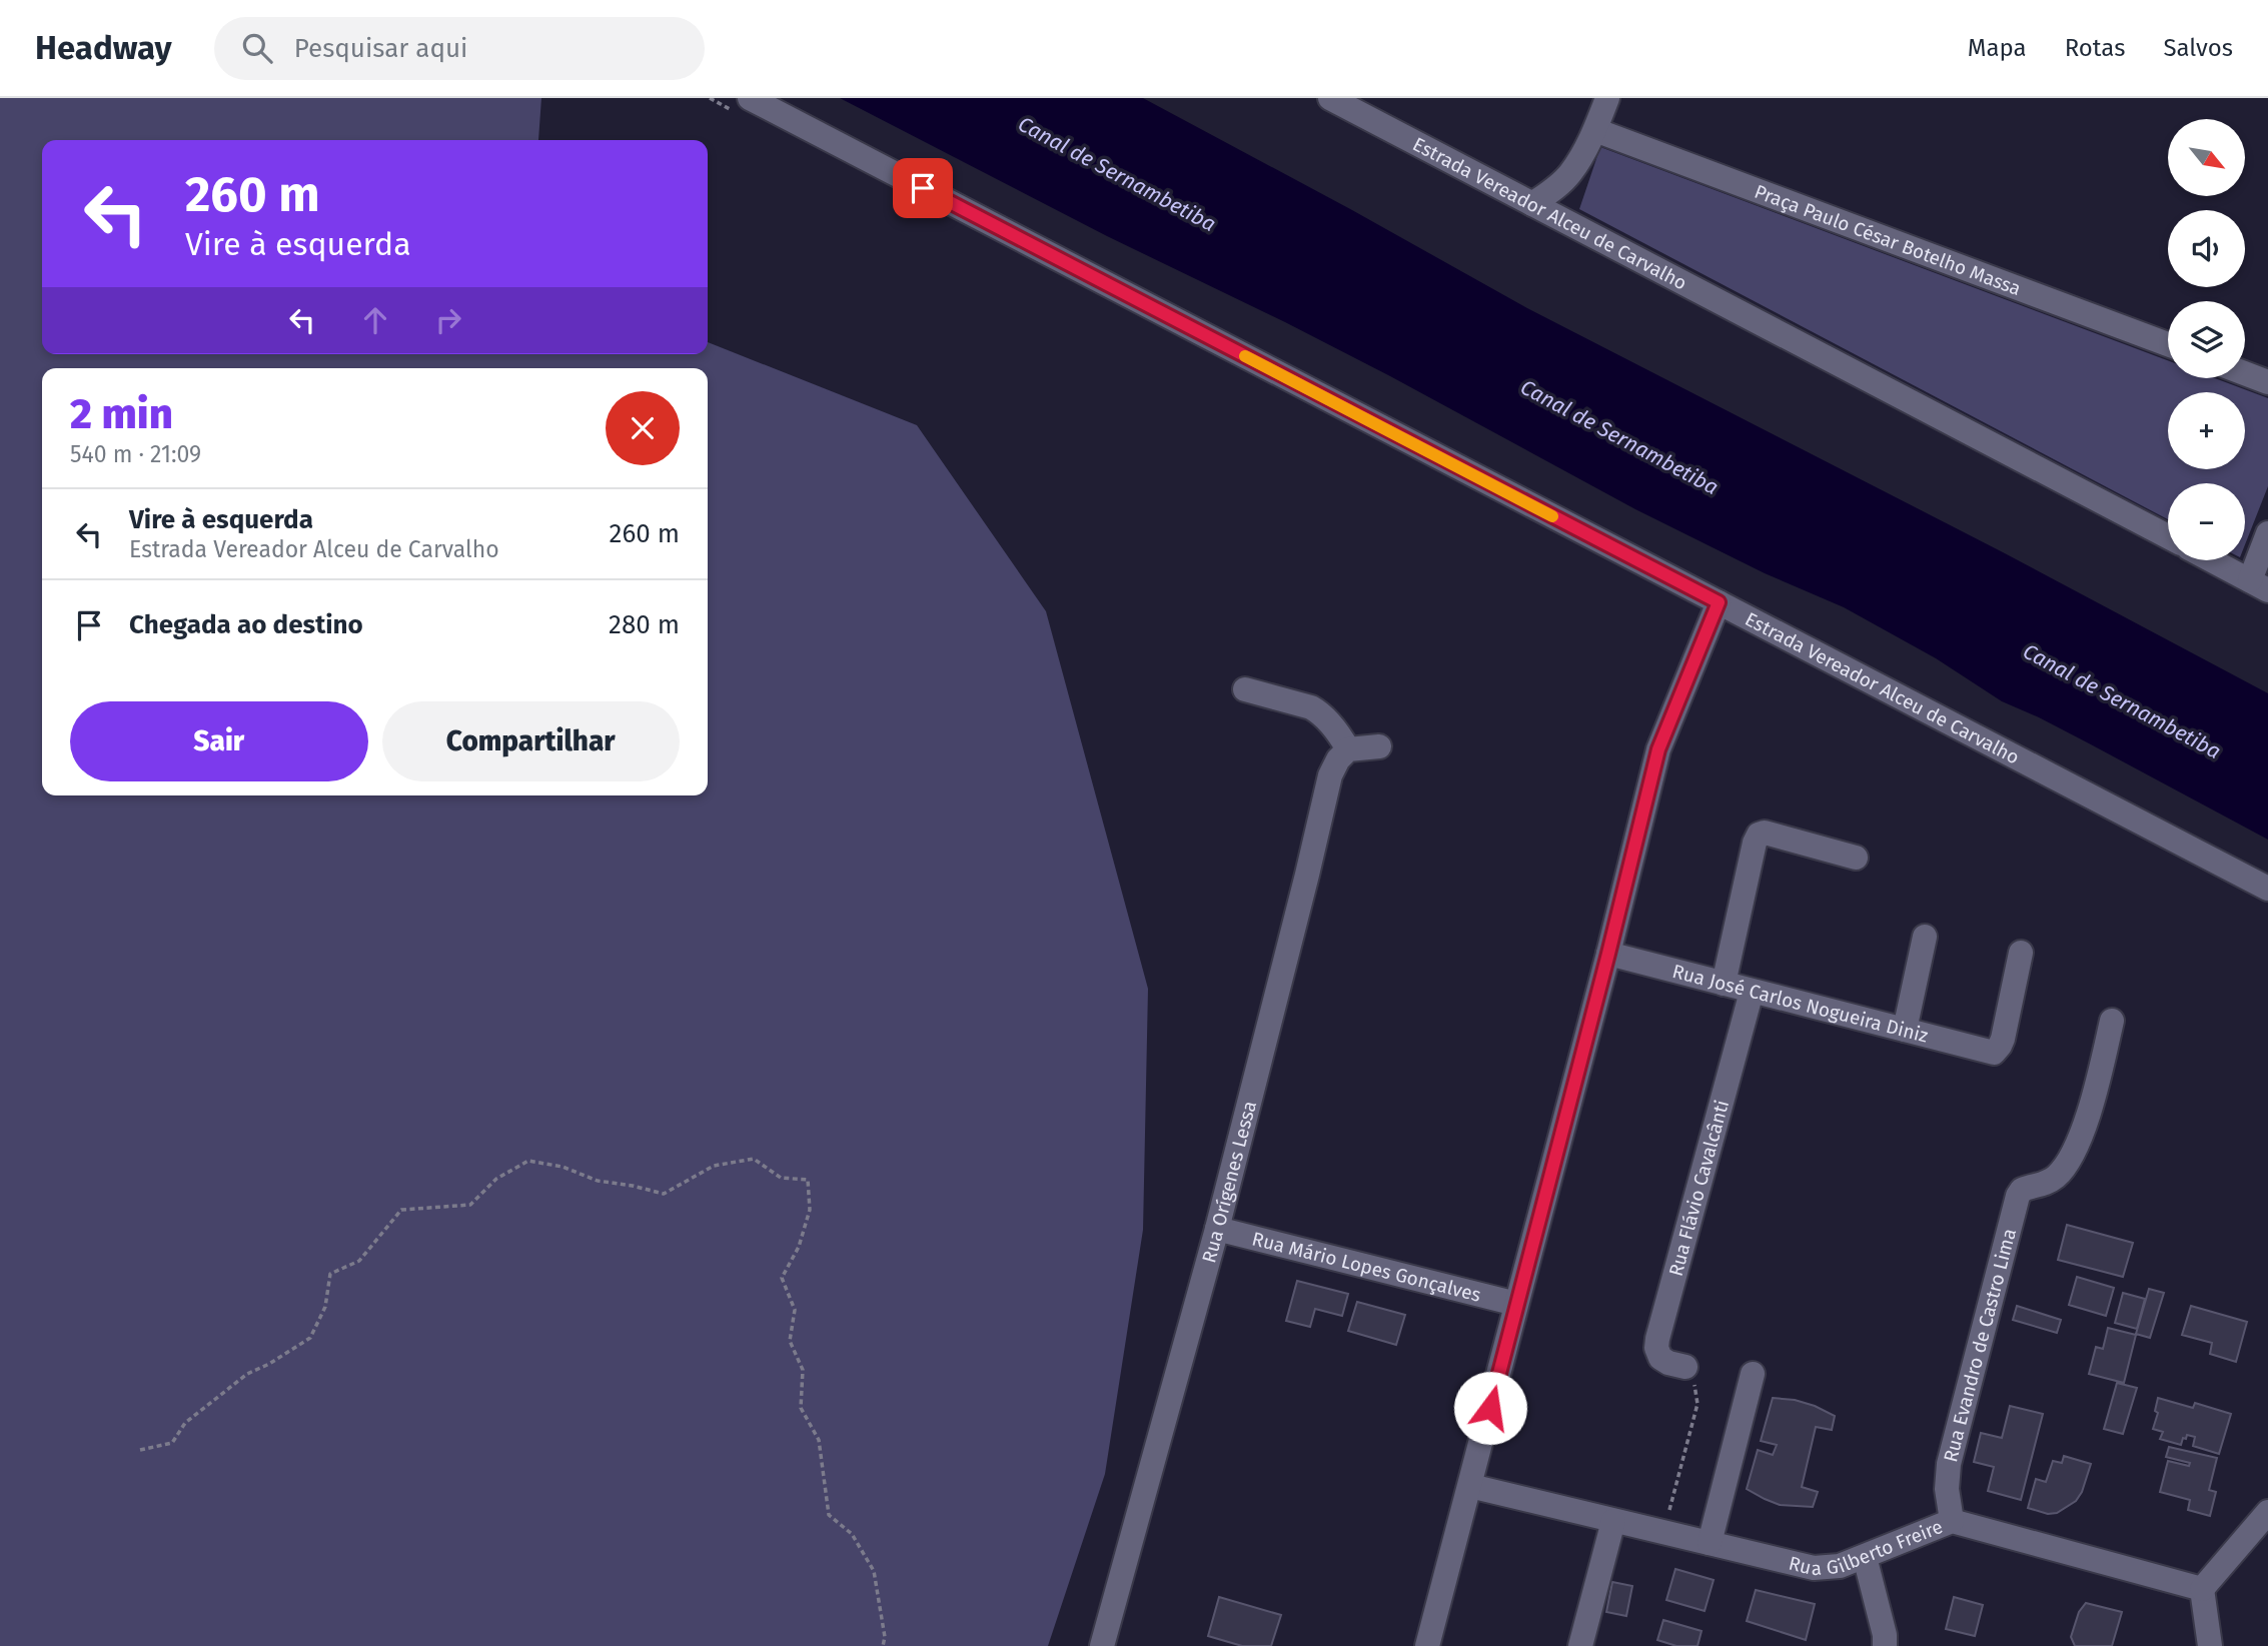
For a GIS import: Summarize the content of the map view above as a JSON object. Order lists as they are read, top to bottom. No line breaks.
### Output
{"streets":{"street":["Estrada Vereador Alceu de Carvalho","Praça Paulo César Botelho Massa","Rua José Carlos Nogueira Diniz","Rua Orígenes Lessa","Rua Flávio Cavalcânti","Rua Mário Lopes Gonçalves","Rua Evandro de Castro Lima","Rua Gilberto Freire"]},"crossings":[["Rua José Carlos Nogueira Diniz","Rua Flávio Cavalcânti"],["Rua Orígenes Lessa","Rua Mário Lopes Gonçalves"],["Rua Evandro de Castro Lima","Rua Gilberto Freire"]],"water":["Canal de Sernambetiba"],"north":"bottom right","page":{"header":"Headway","search":"Pesquisar aqui","nav":["Mapa","Rotas","Salvos"],"map_buttons":["+","−"],"turn":["260 m","Vire à esquerda"],"heading":["2 min","540 m · 21:09"],"list":[{"name":"Vire à esquerda","note":"Estrada Vereador Alceu de Carvalho","value":"260 m"},{"name":"Chegada ao destino","value":"280 m"}],"buttons":["Sair","Compartilhar"]}}
